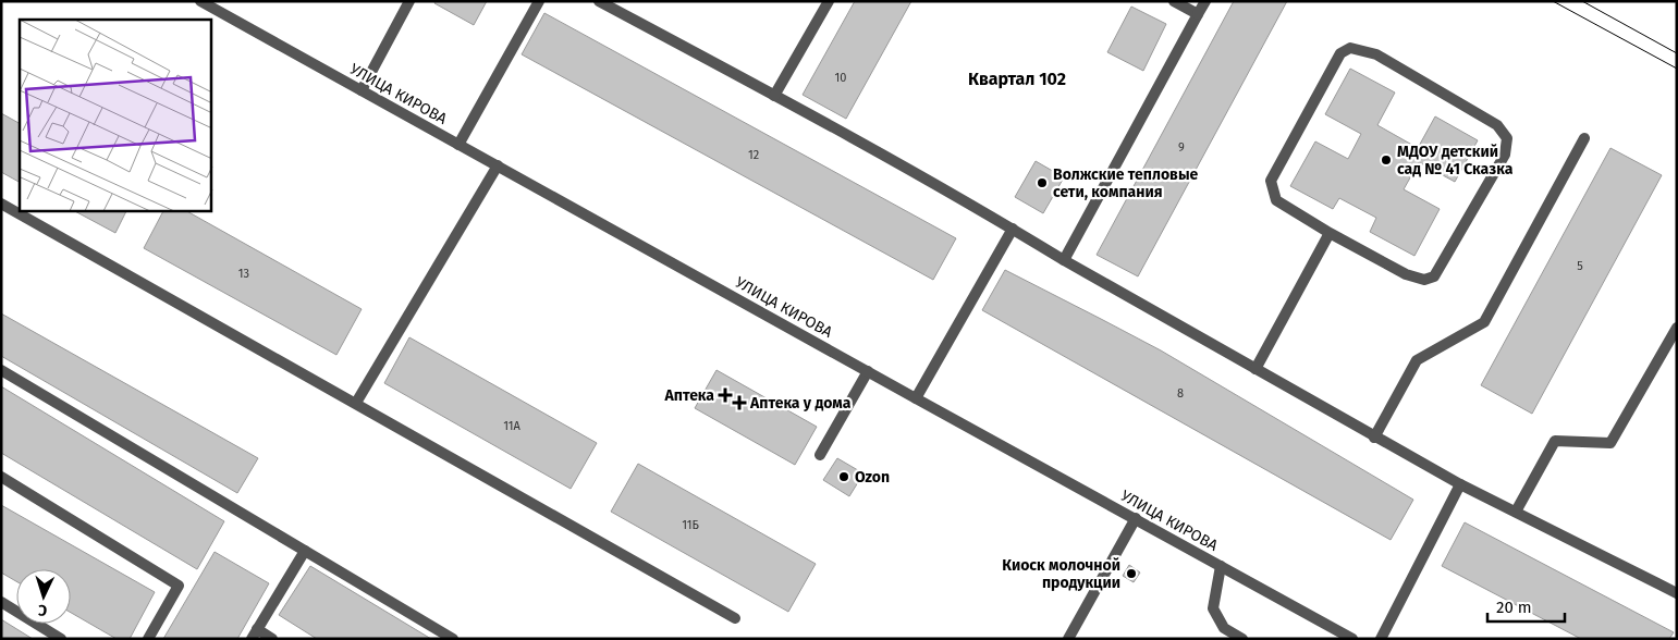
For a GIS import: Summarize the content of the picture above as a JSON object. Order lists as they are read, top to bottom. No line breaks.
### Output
{"streets":{"street":["УЛИЦА КИРОВА"]},"districts":["Квартал 102"],"places":{"other":["МДОУ детский сад № 41 Сказка","Волжские тепловые сети, компания","Ozon","Киоск молочной продукции"],"health":["Аптека","Аптека у дома"]},"house_numbers":["10","9","12","5","13","8","11А","11Б"],"scale_bar":"20 m","north":"bottom"}
